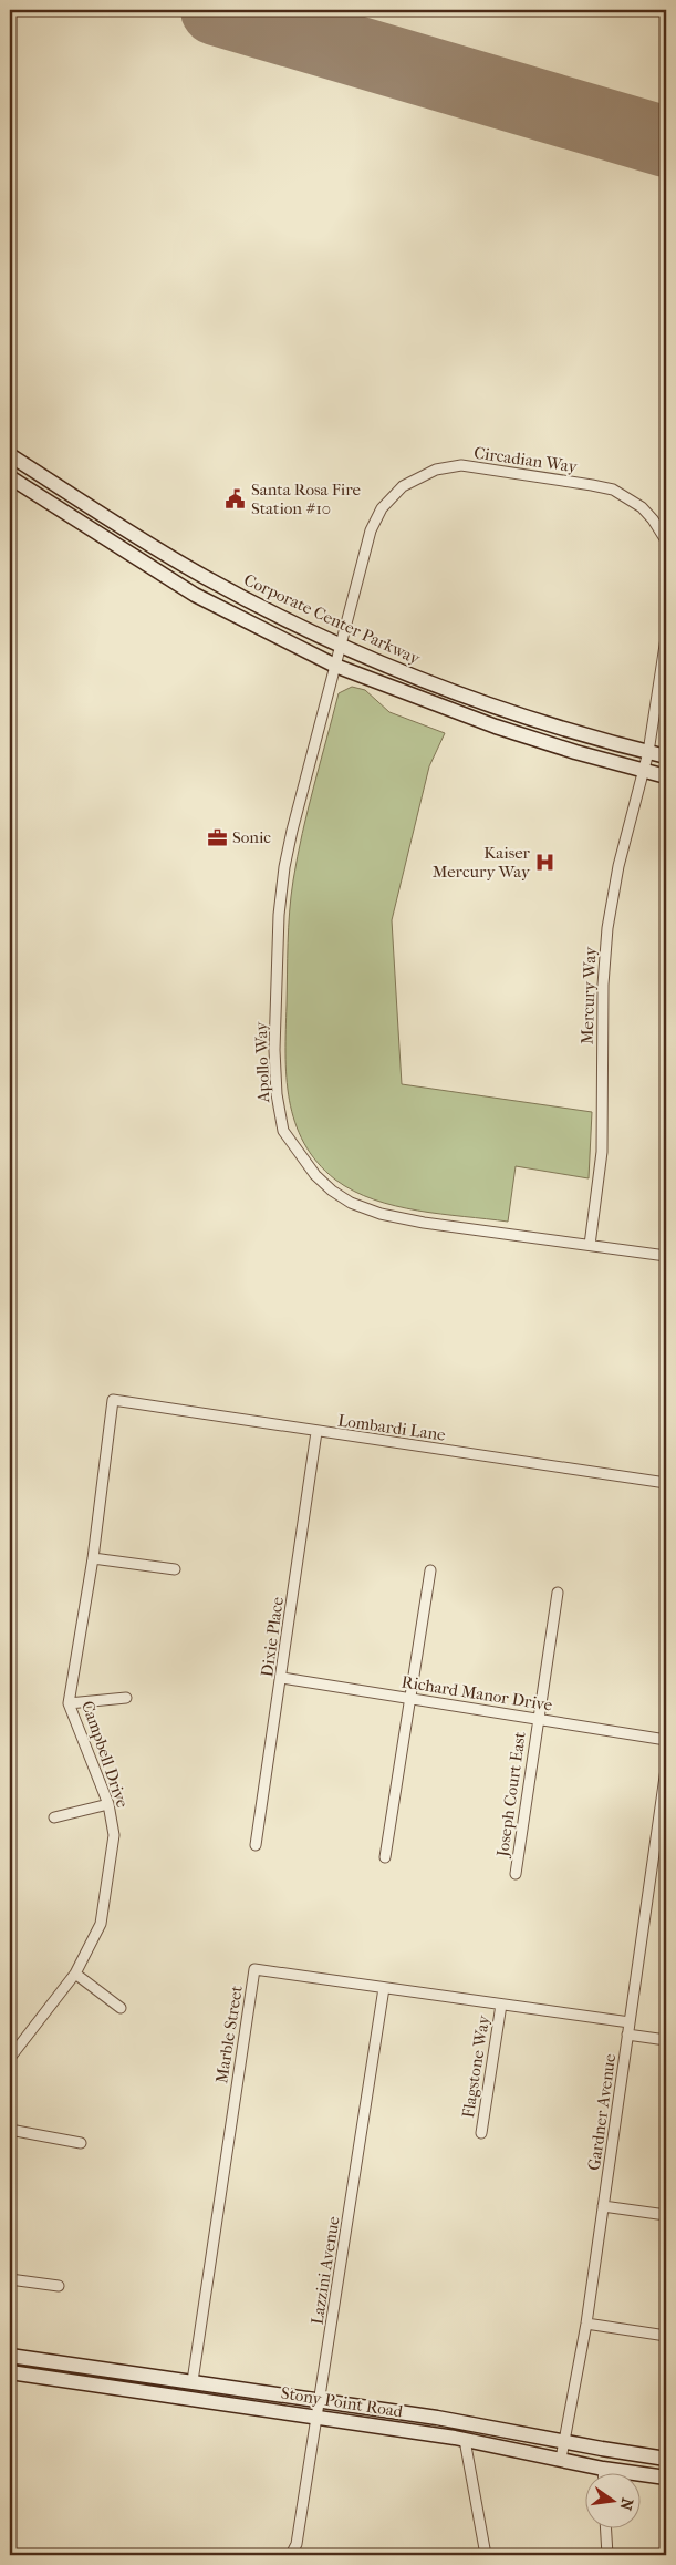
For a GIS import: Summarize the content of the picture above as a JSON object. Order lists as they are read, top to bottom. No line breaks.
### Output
{"streets":{"street":["Circadian Way","Corporate Center Parkway","Mercury Way","Apollo Way","Lombardi Lane","Dixie Place","Richard Manor Drive","Campbell Drive","Joseph Court East","Marble Street","Flagstone Way","Gardner Avenue","Lazzini Avenue","Stony Point Road"]},"crossings":[["Circadian Way","Corporate Center Parkway"],["Circadian Way","Apollo Way"],["Corporate Center Parkway","Mercury Way"],["Corporate Center Parkway","Apollo Way"],["Mercury Way","Apollo Way"],["Lombardi Lane","Dixie Place"],["Lombardi Lane","Campbell Drive"],["Dixie Place","Richard Manor Drive"],["Richard Manor Drive","Joseph Court East"],["Marble Street","Flagstone Way"],["Marble Street","Gardner Avenue"],["Marble Street","Lazzini Avenue"],["Marble Street","Stony Point Road"],["Gardner Avenue","Stony Point Road"],["Lazzini Avenue","Stony Point Road"]],"places":{"public building":["Santa Rosa Fire Station #10"],"office":["Sonic"],"hospital":["Kaiser Mercury Way"]},"north":"right"}
